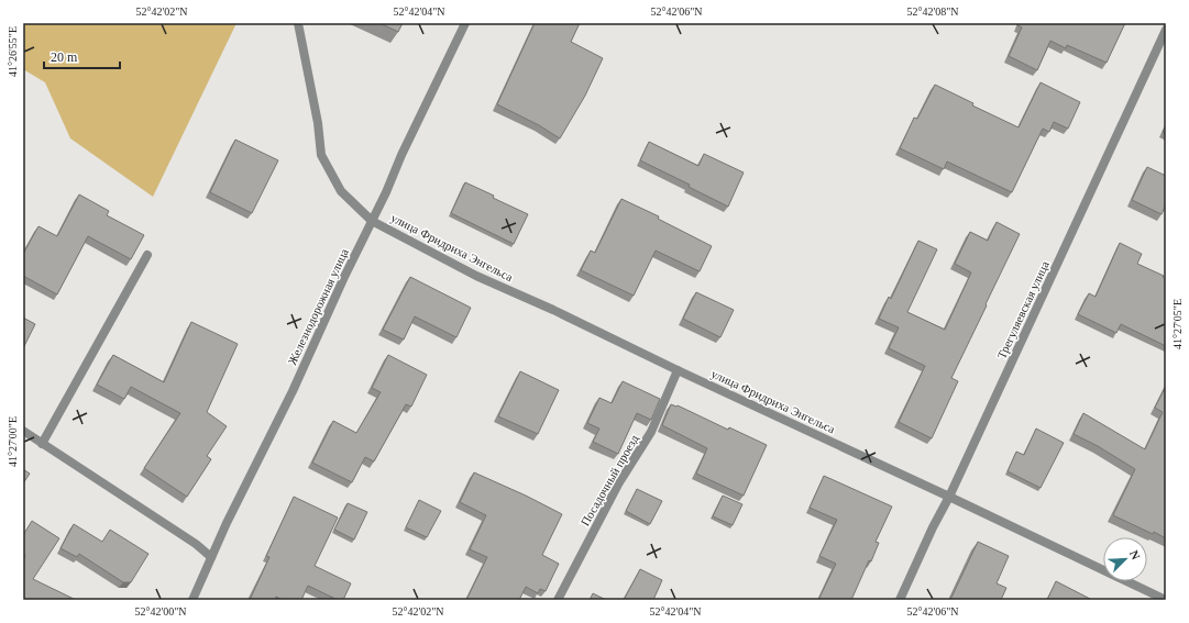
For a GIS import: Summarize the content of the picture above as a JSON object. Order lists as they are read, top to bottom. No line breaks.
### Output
{"streets":{"street":["улица Фридриха Энгельса","Железнодорожная улица","Трегуляевская улица","Посадочный проезд"]},"crossings":[["улица Фридриха Энгельса","Железнодорожная улица"],["улица Фридриха Энгельса","Трегуляевская улица"],["улица Фридриха Энгельса","Посадочный проезд"]],"scale_bar":"20 m","north":"top right","coordinates":["52°42'02\"N","52°42'04\"N","52°42'06\"N","52°42'08\"N","41°26'55\"E","41°27'05\"E","41°27'00\"E","52°42'00\"N"]}
